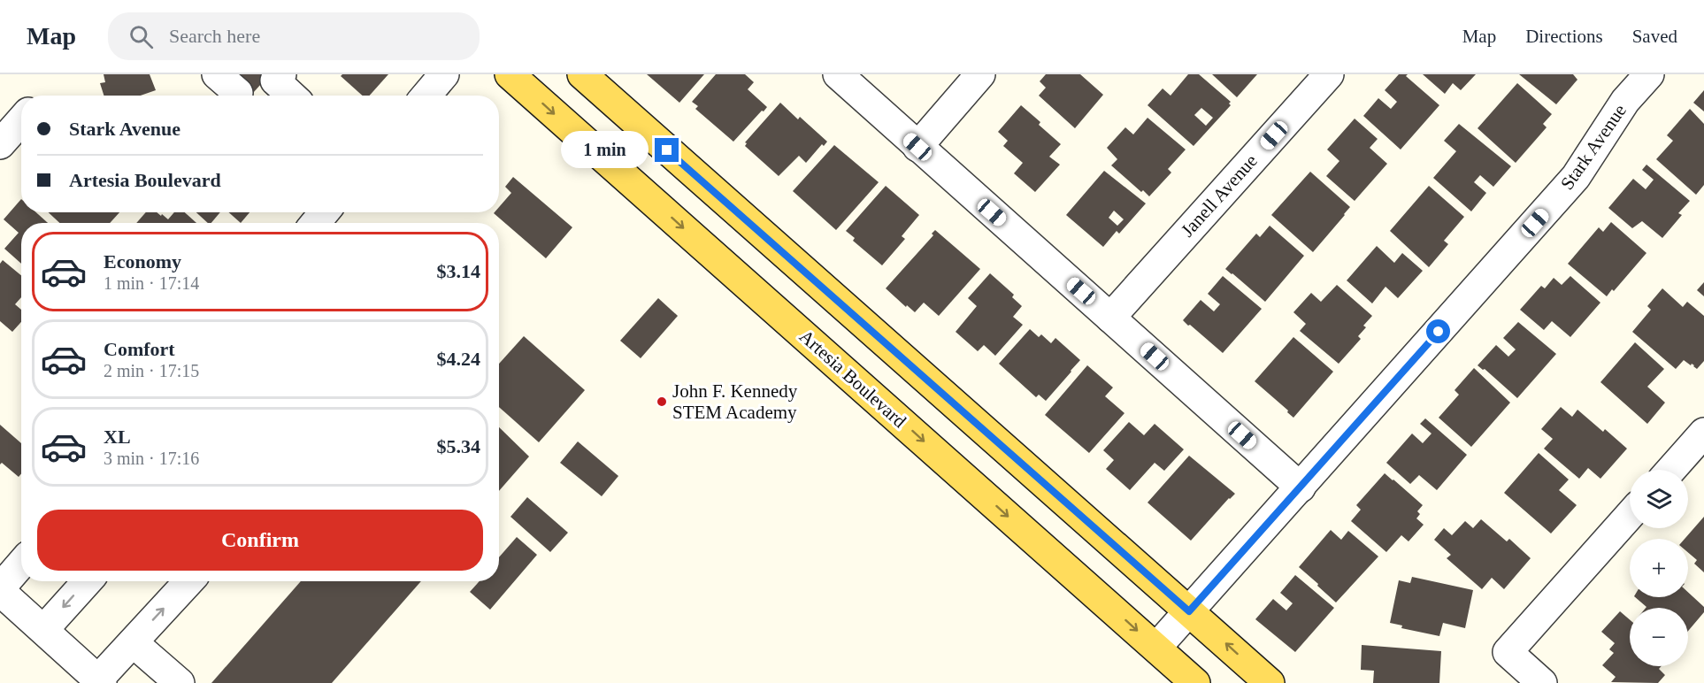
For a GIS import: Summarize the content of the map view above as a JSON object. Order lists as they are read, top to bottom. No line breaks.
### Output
{"streets":{"main road":["Artesia Boulevard"],"street":["Stark Avenue","Janell Avenue"]},"crossings":[["Stark Avenue","Artesia Boulevard"]],"places":["John F. Kennedy STEM Academy"],"page":{"header":"Map","search":"Search here","nav":["Map","Directions","Saved"],"banner":["Stark Avenue","Artesia Boulevard"],"bubble":"1 min","list":[{"name":"Economy","note":"1 min · 17:14","value":"$3.14"},{"name":"Comfort","note":"2 min · 17:15","value":"$4.24"},{"name":"XL","note":"3 min · 17:16","value":"$5.34"}],"map_buttons":["+","−"],"buttons":"Confirm"}}
